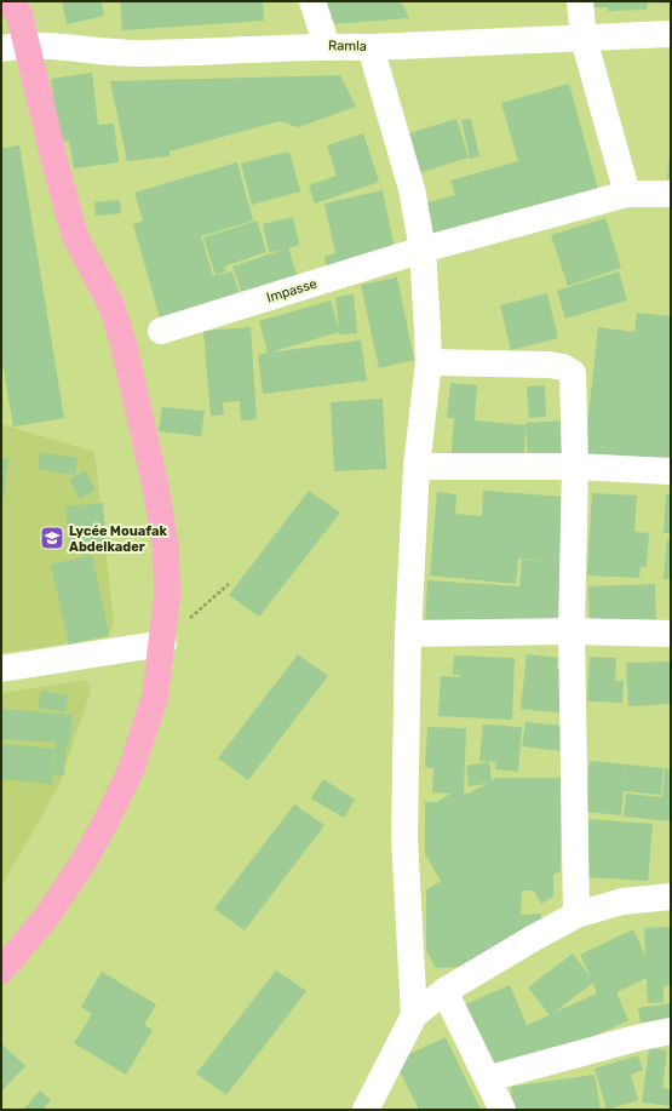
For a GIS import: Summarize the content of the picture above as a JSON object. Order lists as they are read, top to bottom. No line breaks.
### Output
{"streets":{"street":["Ramla","Impasse"]},"places":{"school or university":["Lycée Mouafak Abdelkader"]}}
